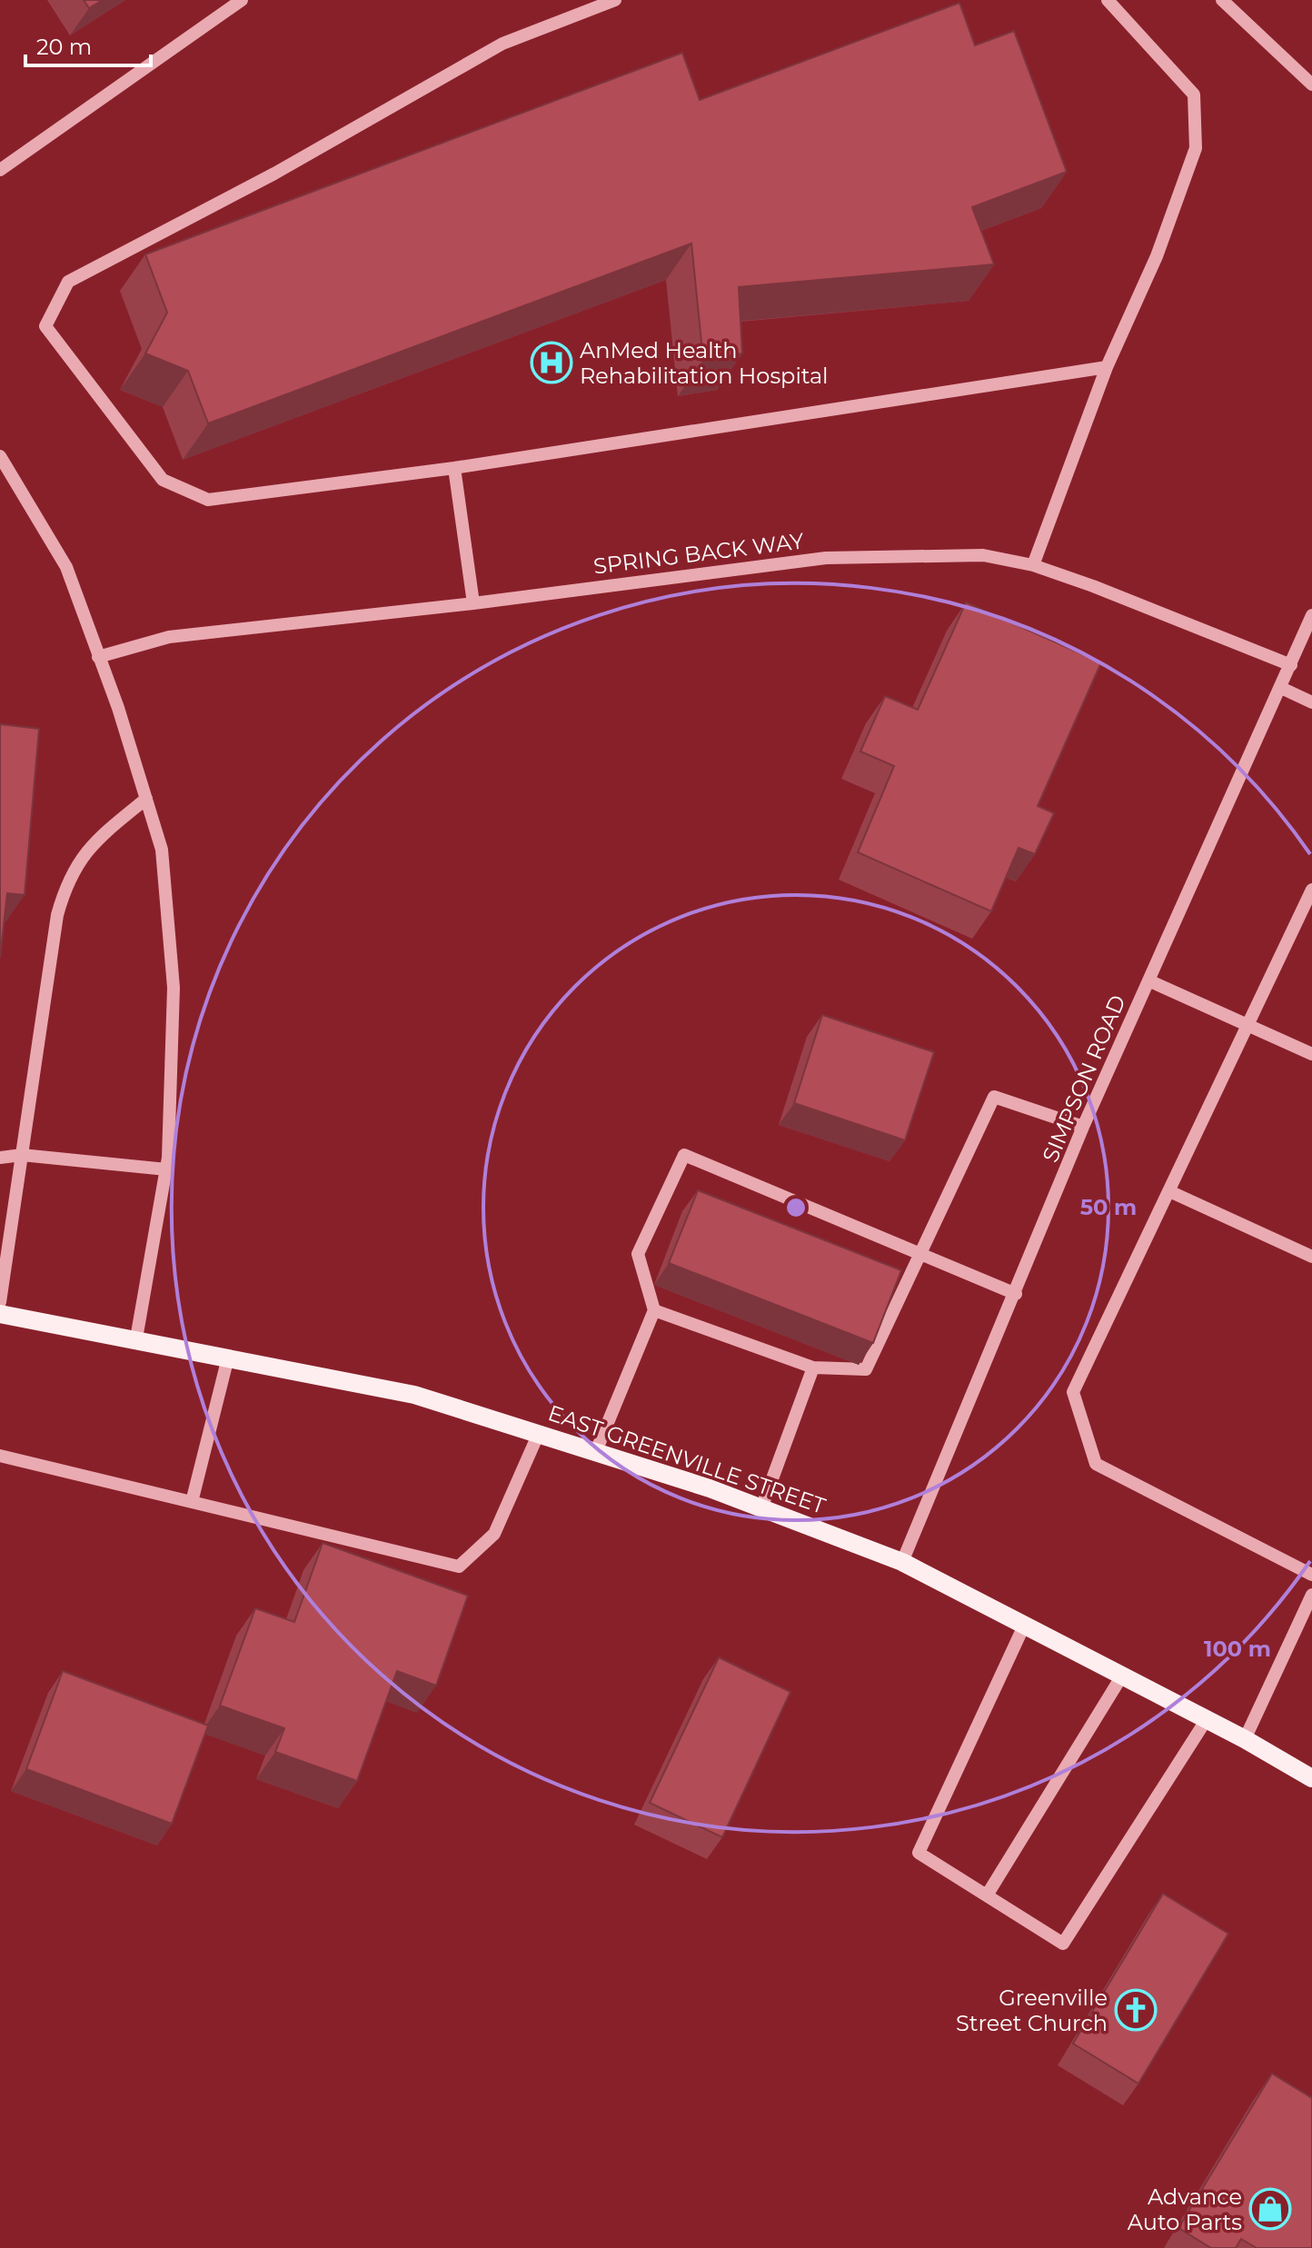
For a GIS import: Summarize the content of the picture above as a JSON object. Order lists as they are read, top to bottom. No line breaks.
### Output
{"streets":{"main road":["EAST GREENVILLE STREET"],"street":["SPRING BACK WAY","SIMPSON ROAD"]},"crossings":[["SPRING BACK WAY","SIMPSON ROAD"],["SIMPSON ROAD","EAST GREENVILLE STREET"]],"places":{"hospital":["AnMed Health Rehabilitation Hospital"],"church":["Greenville Street Church"],"shop":["Advance Auto Parts"]},"scale_bar":"20 m","rings":["50 m","100 m"]}
